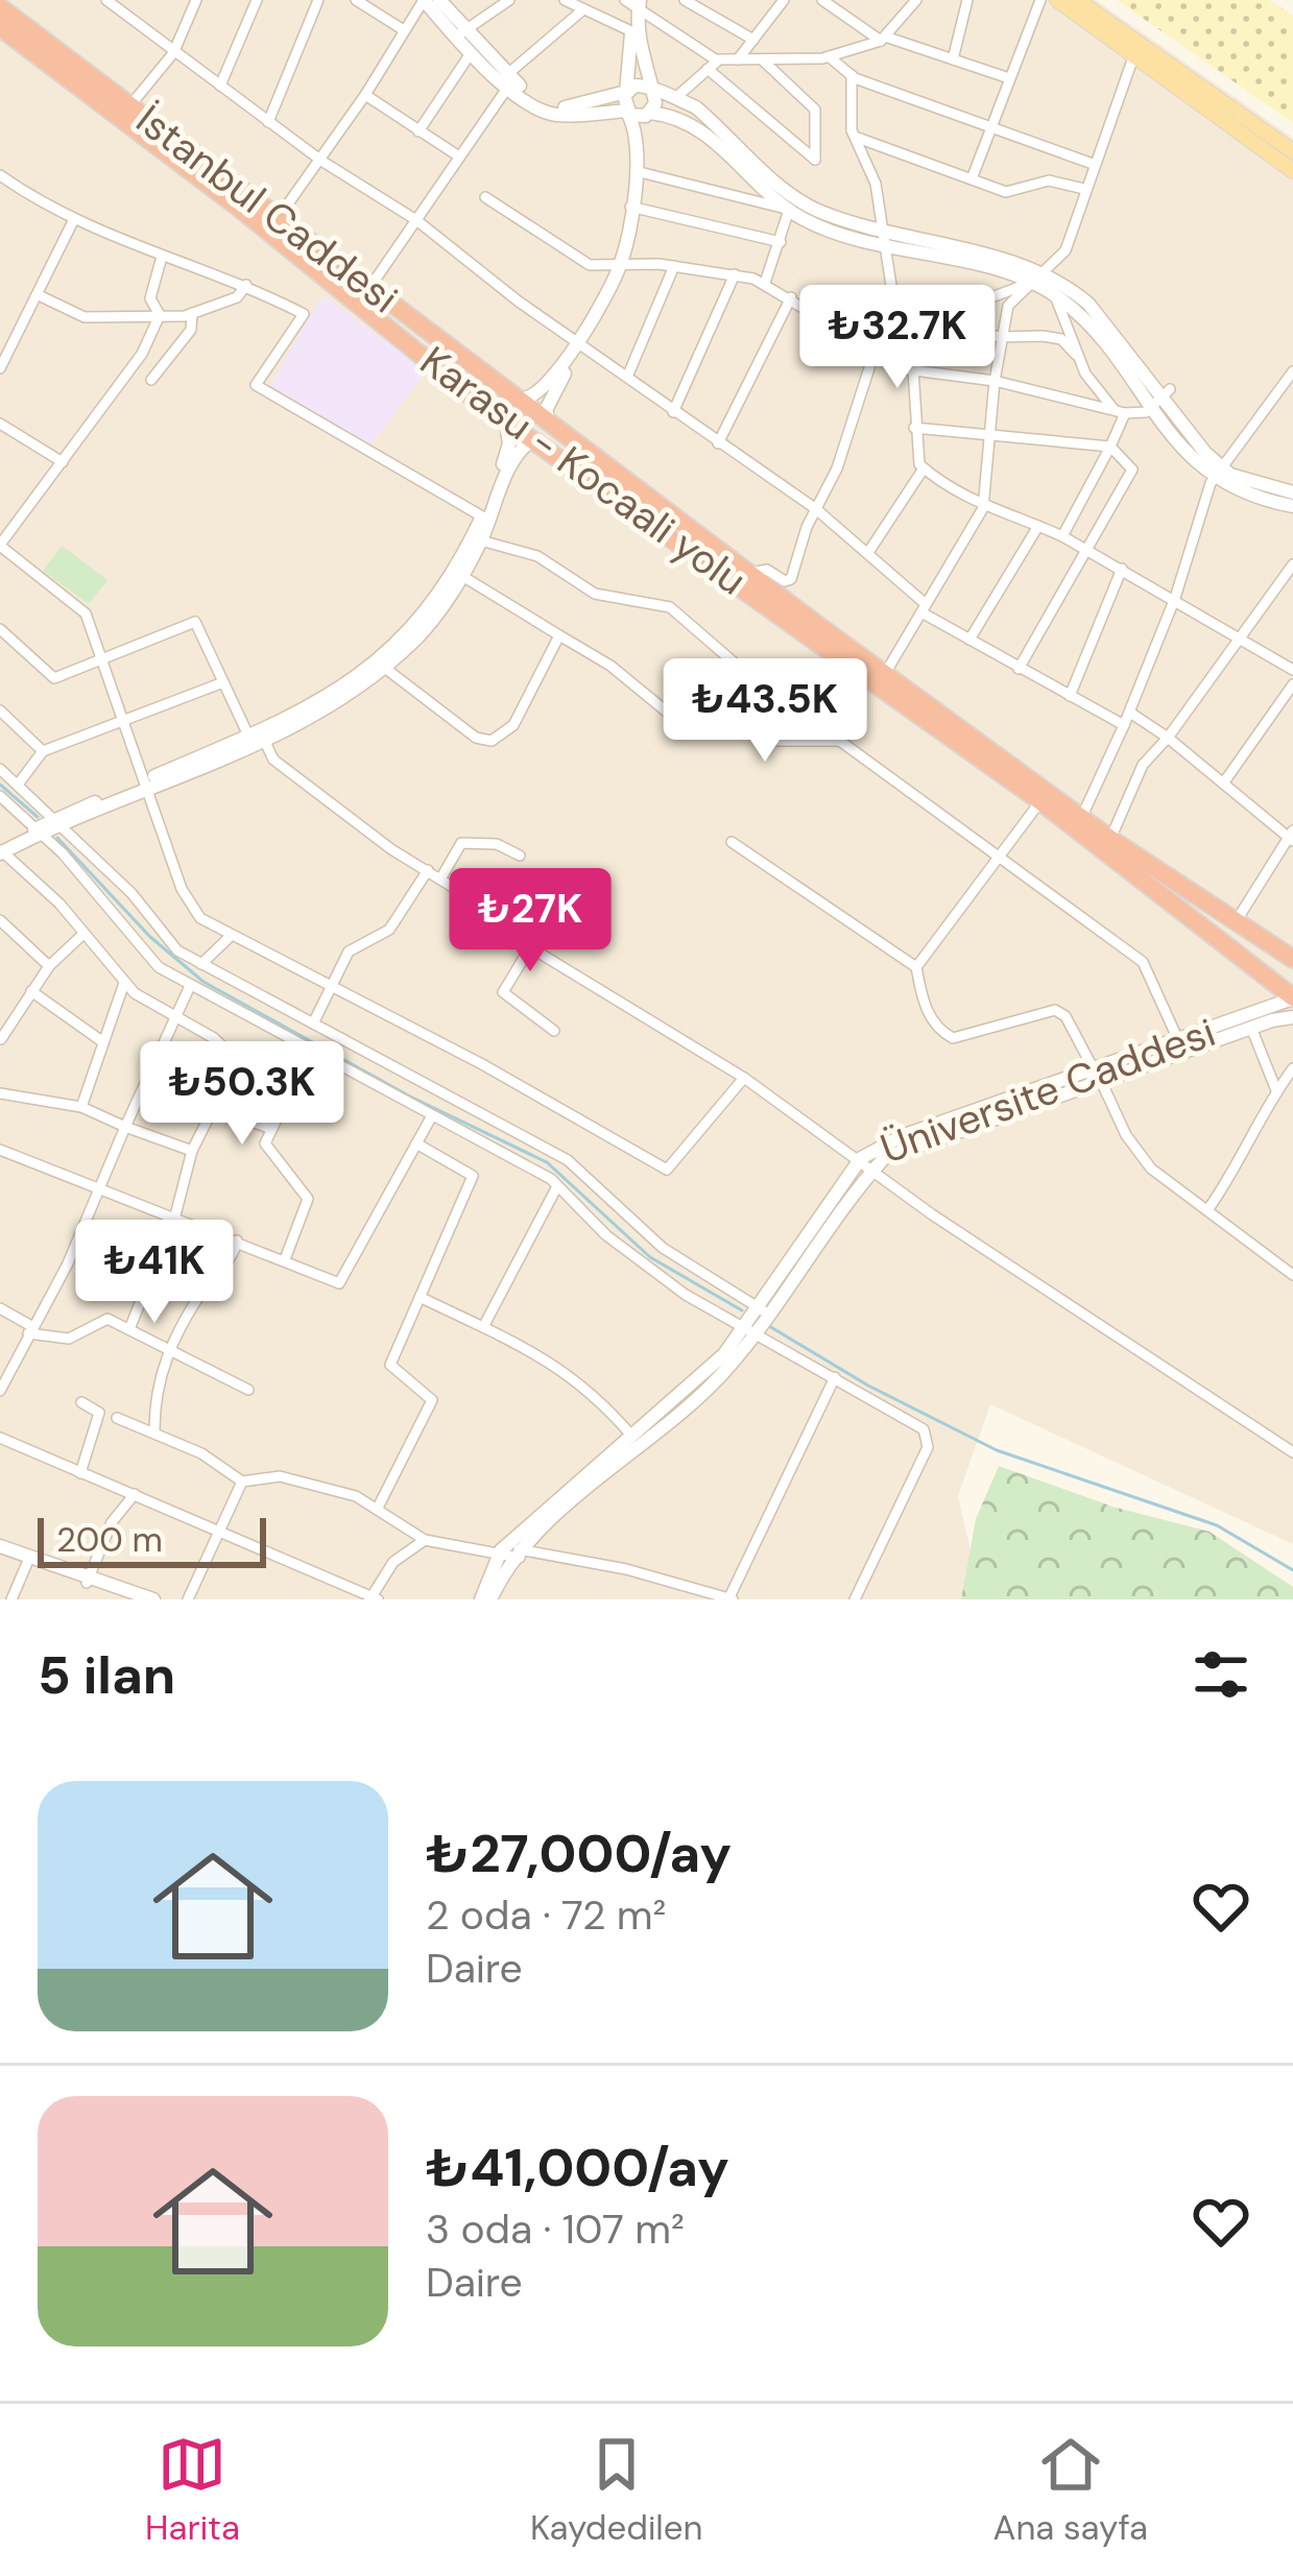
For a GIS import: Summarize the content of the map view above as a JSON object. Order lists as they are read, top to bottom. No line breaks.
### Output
{"streets":{"highway":["İstanbul Caddesi","Karasu - Kocaali yolu"],"main road":["Üniversite Caddesi"]},"crossings":[["İstanbul Caddesi","Karasu - Kocaali yolu"],["Karasu - Kocaali yolu","Üniversite Caddesi"]],"scale_bar":"200 m","page":{"price":["₺32.7K","₺43.5K","₺27K","₺50.3K","₺41K"],"scale":"200 m","heading":"5 ilan","list":[{"name":"₺27,000/ay","note":"2 oda · 72 m² · Daire"},{"name":"₺41,000/ay","note":"3 oda · 107 m² · Daire"}],"tabs":["Harita","Kaydedilen","Ana sayfa"]}}
